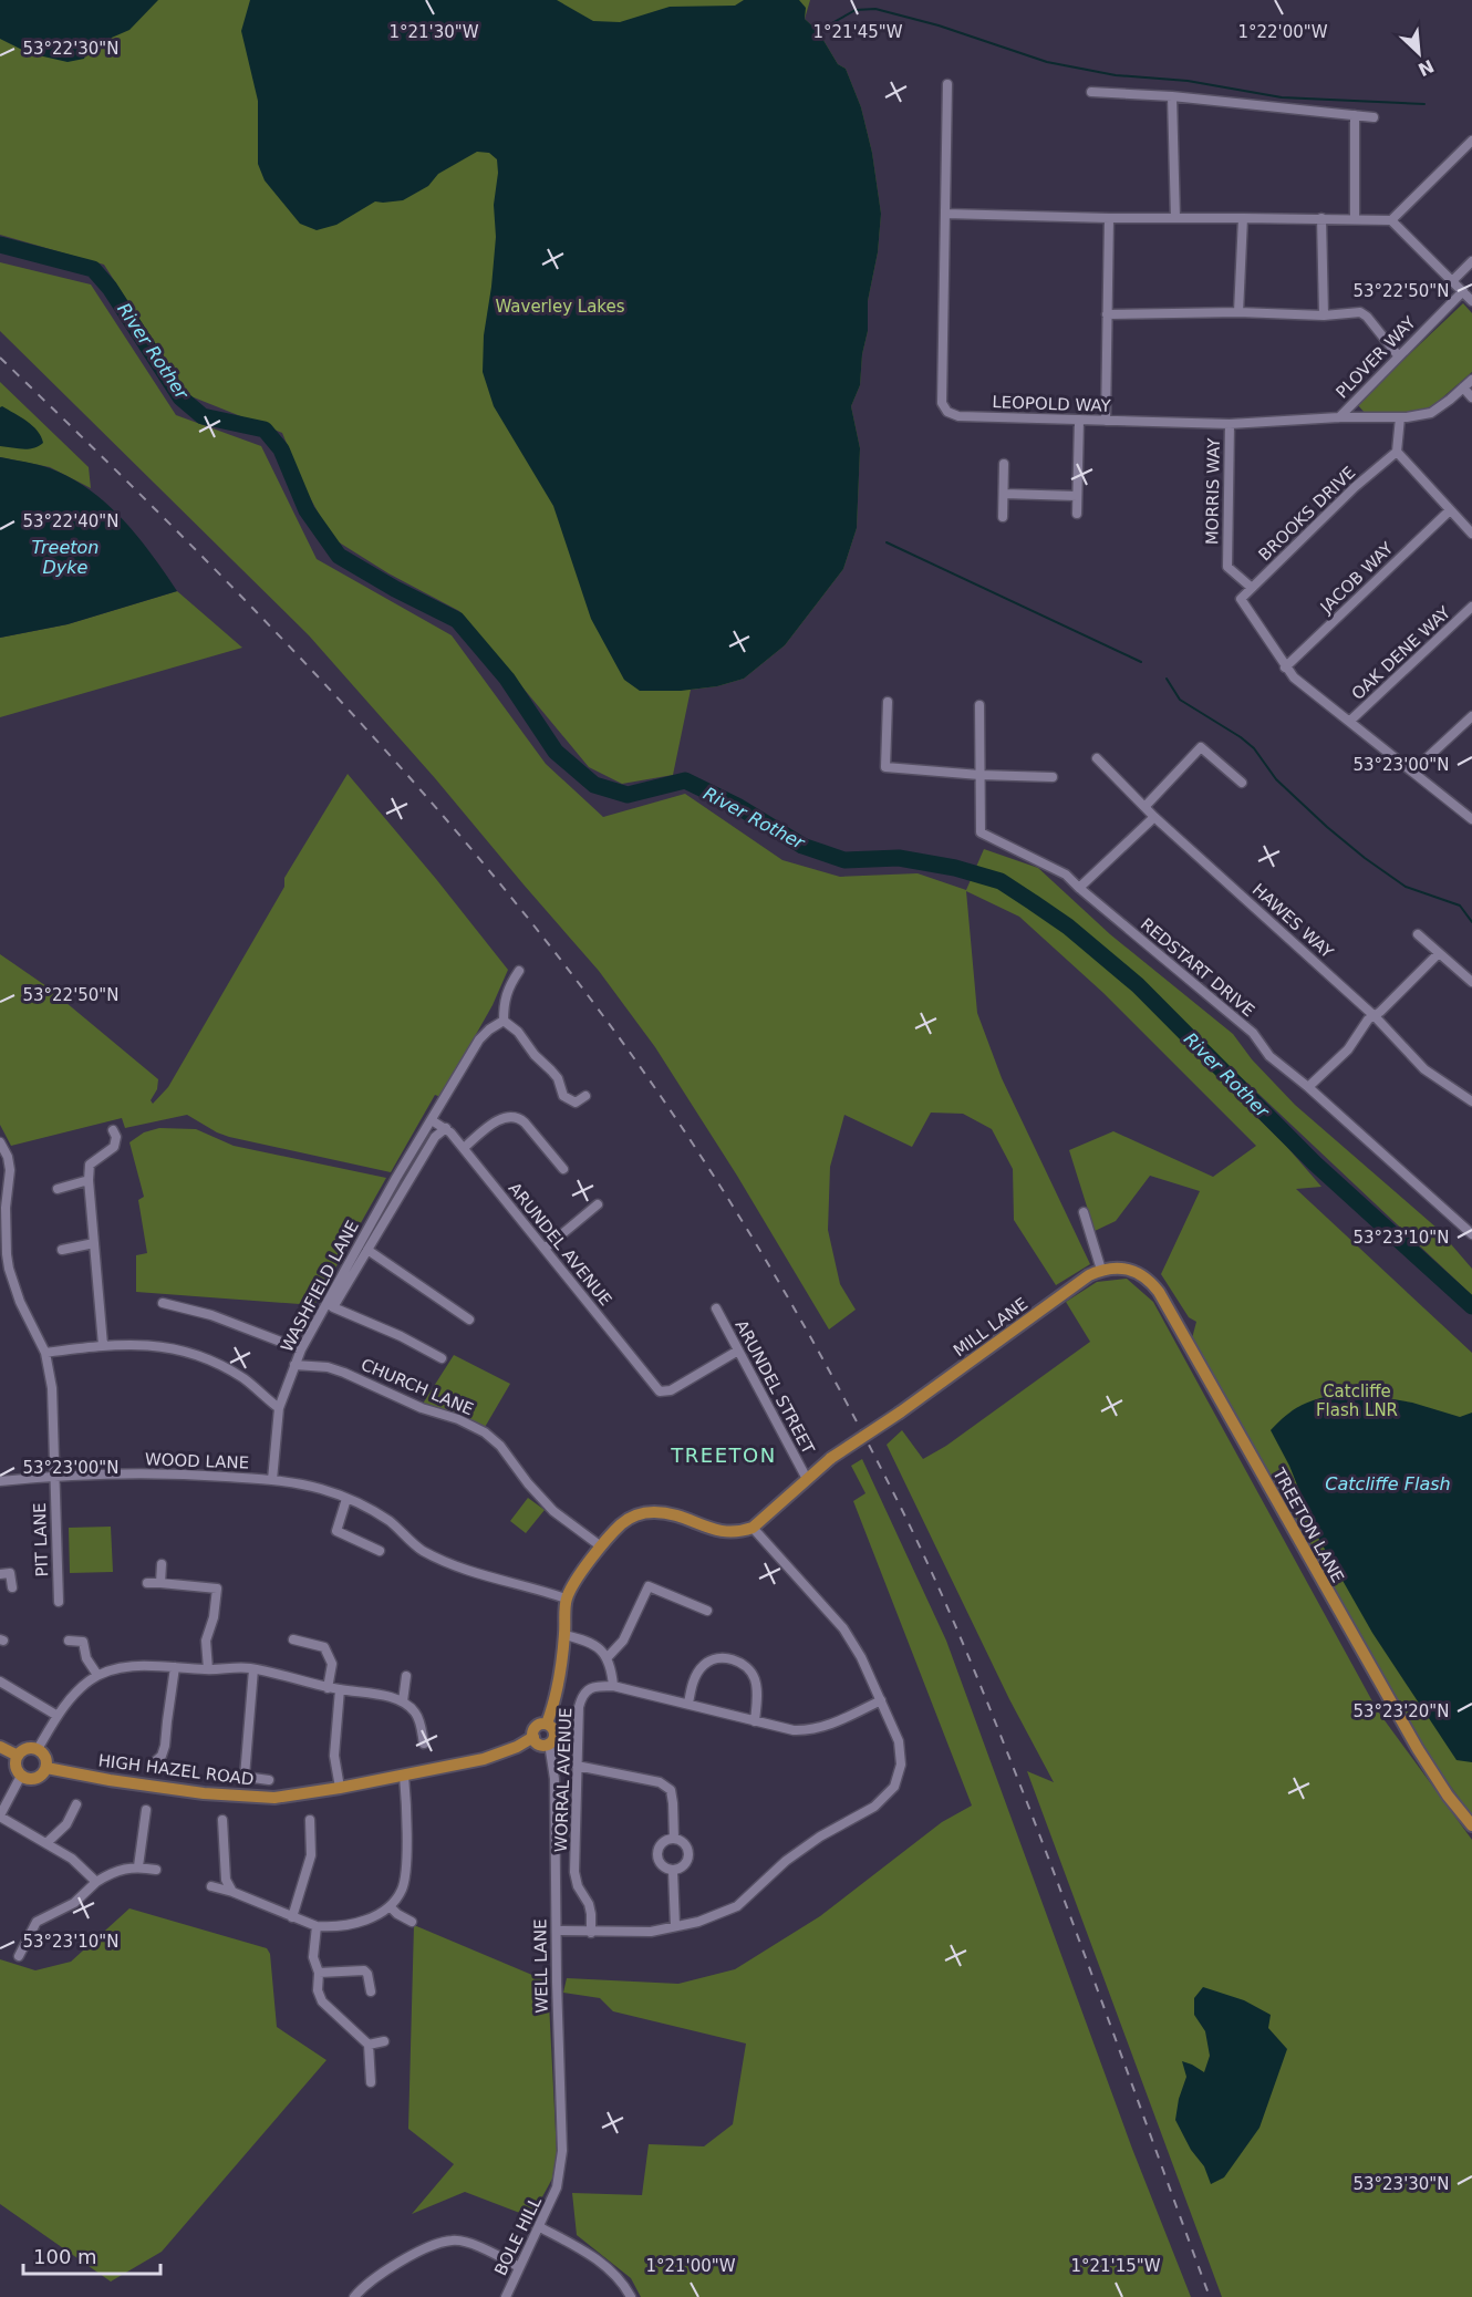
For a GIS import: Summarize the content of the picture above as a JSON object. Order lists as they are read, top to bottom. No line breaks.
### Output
{"streets":{"main road":["MILL LANE","TREETON LANE","HIGH HAZEL ROAD"],"street":["PLOVER WAY","LEOPOLD WAY","MORRIS WAY","BROOKS DRIVE","JACOB WAY","OAK DENE WAY","HAWES WAY","REDSTART DRIVE","ARUNDEL AVENUE","WASHFIELD LANE","CHURCH LANE","ARUNDEL STREET","WOOD LANE","PIT LANE","WORRAL AVENUE","WELL LANE","BOLE HILL"]},"crossings":[["PLOVER WAY","LEOPOLD WAY"],["LEOPOLD WAY","MORRIS WAY"],["MORRIS WAY","BROOKS DRIVE"],["BROOKS DRIVE","JACOB WAY"],["ARUNDEL AVENUE","WASHFIELD LANE"],["ARUNDEL AVENUE","ARUNDEL STREET"],["WASHFIELD LANE","CHURCH LANE"],["WASHFIELD LANE","WOOD LANE"],["MILL LANE","ARUNDEL STREET"],["MILL LANE","TREETON LANE"],["WOOD LANE","PIT LANE"],["HIGH HAZEL ROAD","WELL LANE"],["WELL LANE","BOLE HILL"]],"districts":["TREETON"],"water":["River Rother","Treeton Dyke","Catcliffe Flash"],"parks":["Waverley Lakes","Catcliffe Flash LNR"],"scale_bar":"100 m","north":"bottom right","coordinates":["1°21'30\"W","1°21'45\"W","1°22'00\"W","53°22'30\"N","53°22'50\"N","53°22'40\"N","53°23'00\"N","53°23'10\"N","53°23'20\"N","53°23'30\"N","1°21'00\"W","1°21'15\"W"]}
